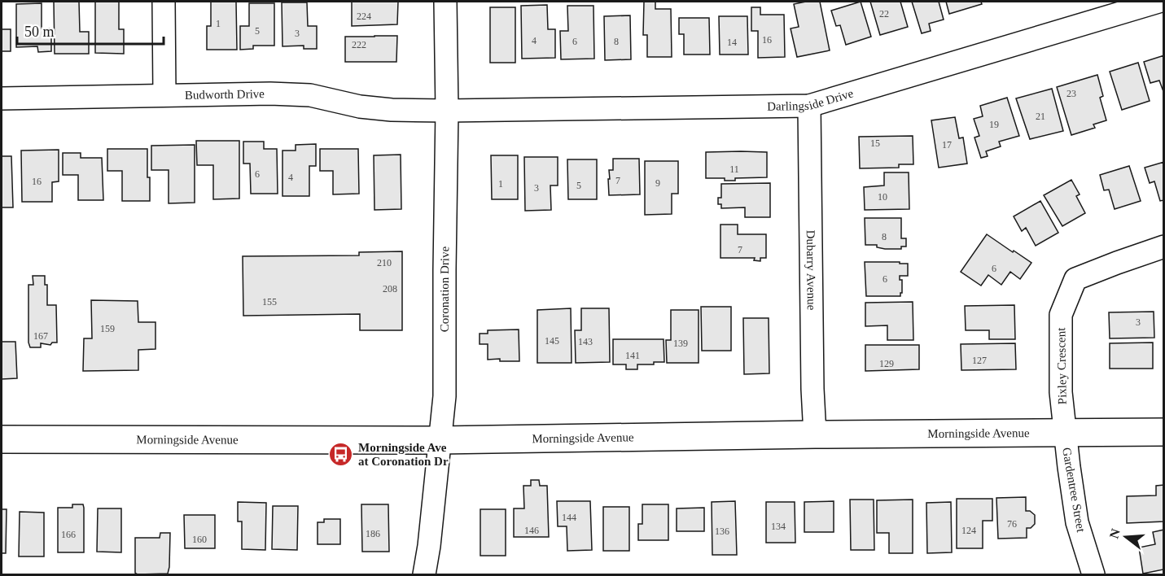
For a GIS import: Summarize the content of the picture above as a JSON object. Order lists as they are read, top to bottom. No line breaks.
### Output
{"streets":{"main road":["Morningside Avenue"],"street":["Budworth Drive","Darlingside Drive","Dubarry Avenue","Coronation Drive","Pixley Crescent","Gardentree Street"]},"crossings":[["Budworth Drive","Darlingside Drive"],["Budworth Drive","Coronation Drive"],["Darlingside Drive","Dubarry Avenue"],["Darlingside Drive","Coronation Drive"],["Dubarry Avenue","Morningside Avenue"],["Coronation Drive","Morningside Avenue"],["Pixley Crescent","Morningside Avenue"],["Pixley Crescent","Gardentree Street"],["Morningside Avenue","Gardentree Street"]],"places":{"bus stop":["Morningside Ave at Coronation Dr"]},"house_numbers":["22","224","1","5","3","16","4","6","8","14","222","23","21","19","15","17","11","6","4","7","16","9","1","5","3","10","8","7","210","6","6","208","155","3","159","167","145","143","139","141","127","129","144","76","134","146","124","136","186","166","160"],"scale_bar":"50 m","north":"left"}
